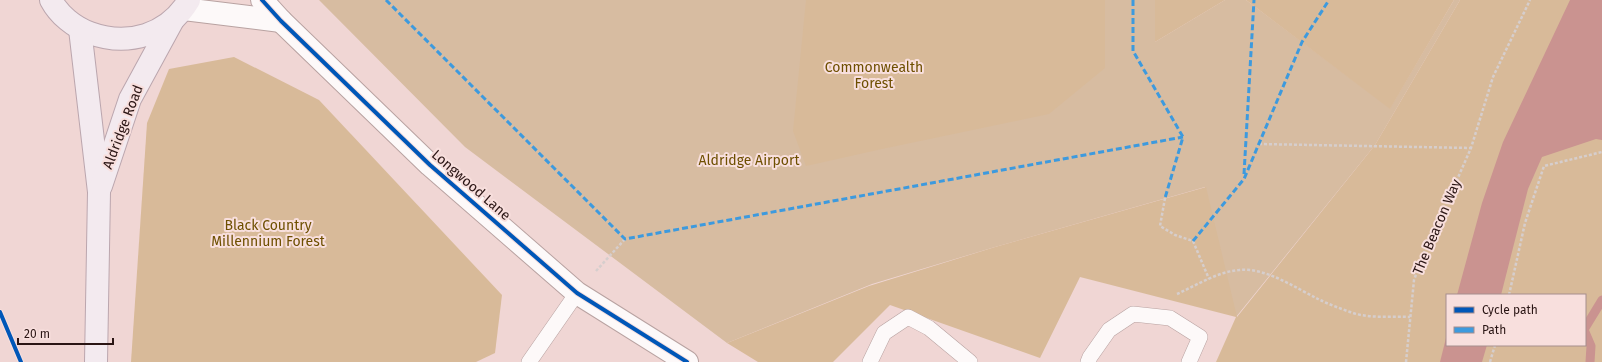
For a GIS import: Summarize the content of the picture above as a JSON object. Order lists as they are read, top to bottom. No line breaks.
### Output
{"streets":{"main road":["Aldridge Road"],"street":["Longwood Lane"],"path":["The Beacon Way"]},"parks":["Commonwealth Forest","Aldridge Airport","Black Country Millennium Forest"],"legend":["Cycle path","Path"],"scale_bar":"20 m"}
